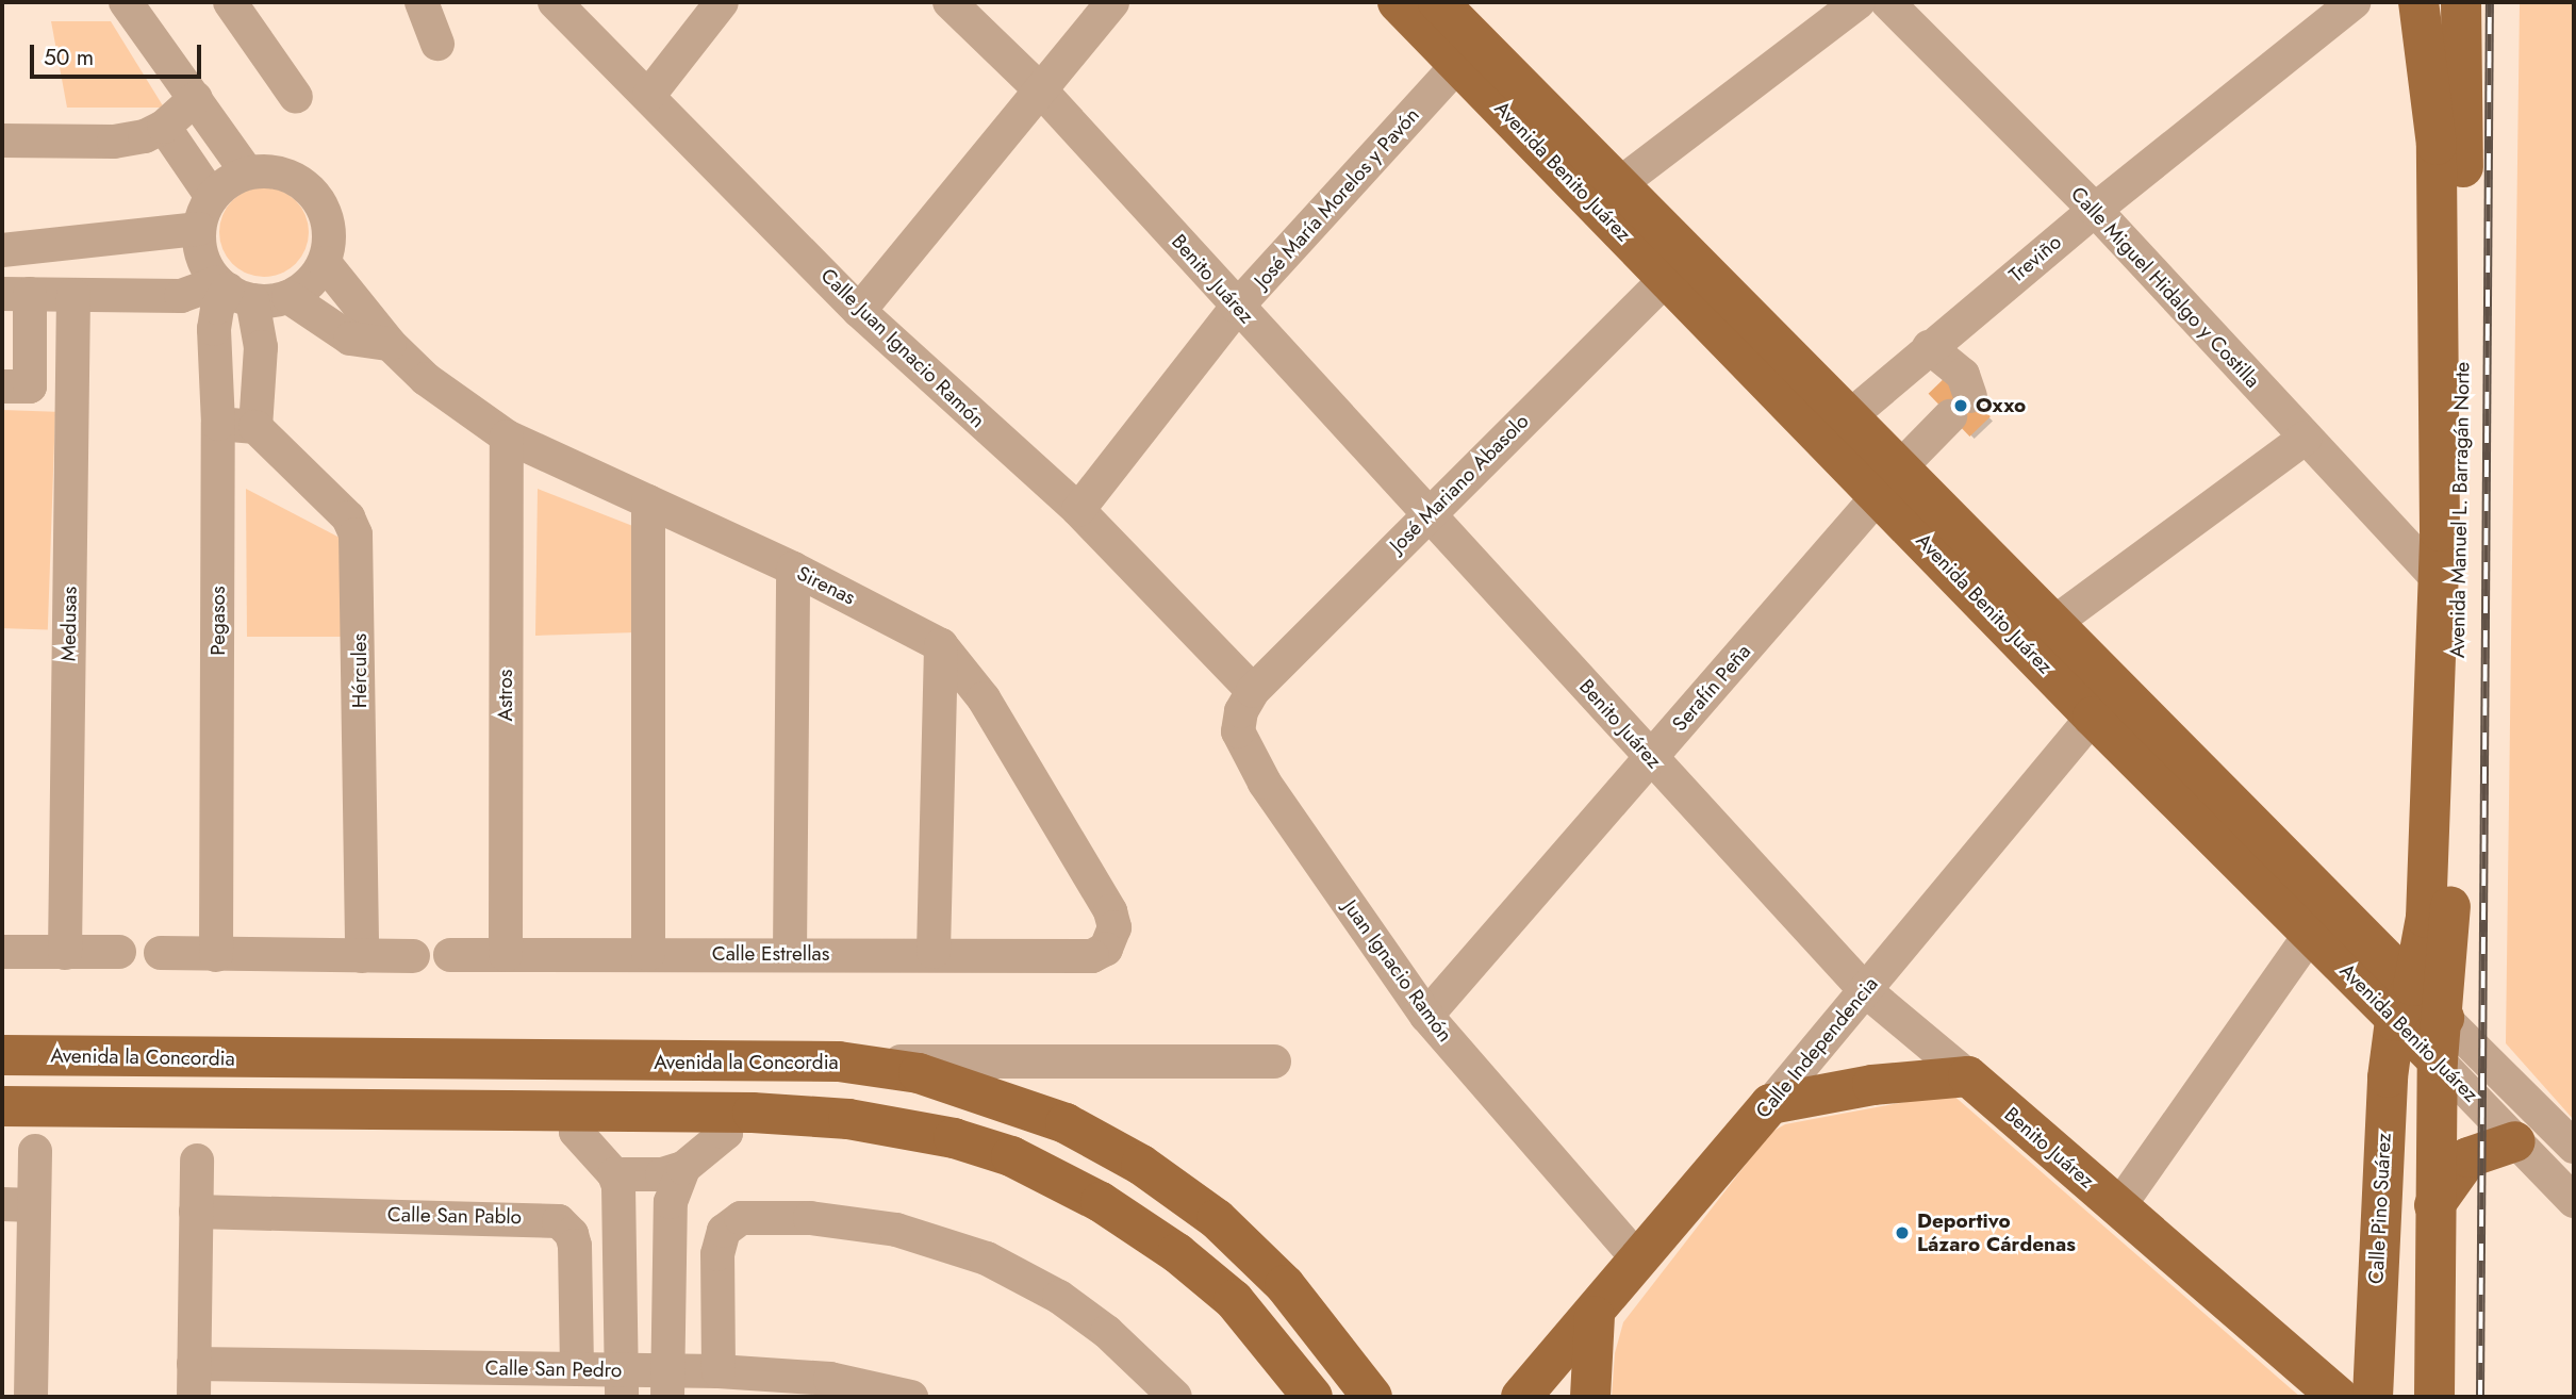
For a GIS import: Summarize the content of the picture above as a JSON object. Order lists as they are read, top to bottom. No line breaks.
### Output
{"streets":{"main road":["Avenida Benito Juárez","Benito Juárez","Avenida Manuel L. Barragán Norte","Calle Independencia","Avenida la Concordia","Calle Pino Suárez"],"street":["José María Morelos y Pavón","Treviño","Calle Miguel Hidalgo y Costilla","Calle Juan Ignacio Ramón","José Mariano Abasolo","Sirenas","Pegasos","Medusas","Hércules","Serafín Peña","Astros","Calle Estrellas","Juan Ignacio Ramón","Calle San Pablo","Calle San Pedro"]},"crossings":[["Avenida Benito Juárez","José María Morelos y Pavón"],["Avenida Benito Juárez","Treviño"],["Avenida Benito Juárez","José Mariano Abasolo"],["Avenida Benito Juárez","Avenida Manuel L. Barragán Norte"],["Avenida Benito Juárez","Serafín Peña"],["Avenida Benito Juárez","Calle Independencia"],["Avenida Benito Juárez","Calle Pino Suárez"],["José María Morelos y Pavón","Benito Juárez"],["José María Morelos y Pavón","Calle Juan Ignacio Ramón"],["Treviño","Calle Miguel Hidalgo y Costilla"],["Treviño","Serafín Peña"],["Benito Juárez","José Mariano Abasolo"],["Benito Juárez","Serafín Peña"],["Benito Juárez","Calle Independencia"],["Calle Miguel Hidalgo y Costilla","Avenida Manuel L. Barragán Norte"],["Calle Juan Ignacio Ramón","José Mariano Abasolo"],["Calle Juan Ignacio Ramón","Juan Ignacio Ramón"],["José Mariano Abasolo","Juan Ignacio Ramón"],["Avenida Manuel L. Barragán Norte","Calle Pino Suárez"],["Sirenas","Pegasos"],["Sirenas","Astros"],["Sirenas","Calle Estrellas"],["Serafín Peña","Juan Ignacio Ramón"],["Astros","Calle Estrellas"],["Juan Ignacio Ramón","Calle Independencia"],["Calle San Pablo","Calle San Pedro"]],"places":["Oxxo","Deportivo Lázaro Cárdenas"],"scale_bar":"50 m"}
